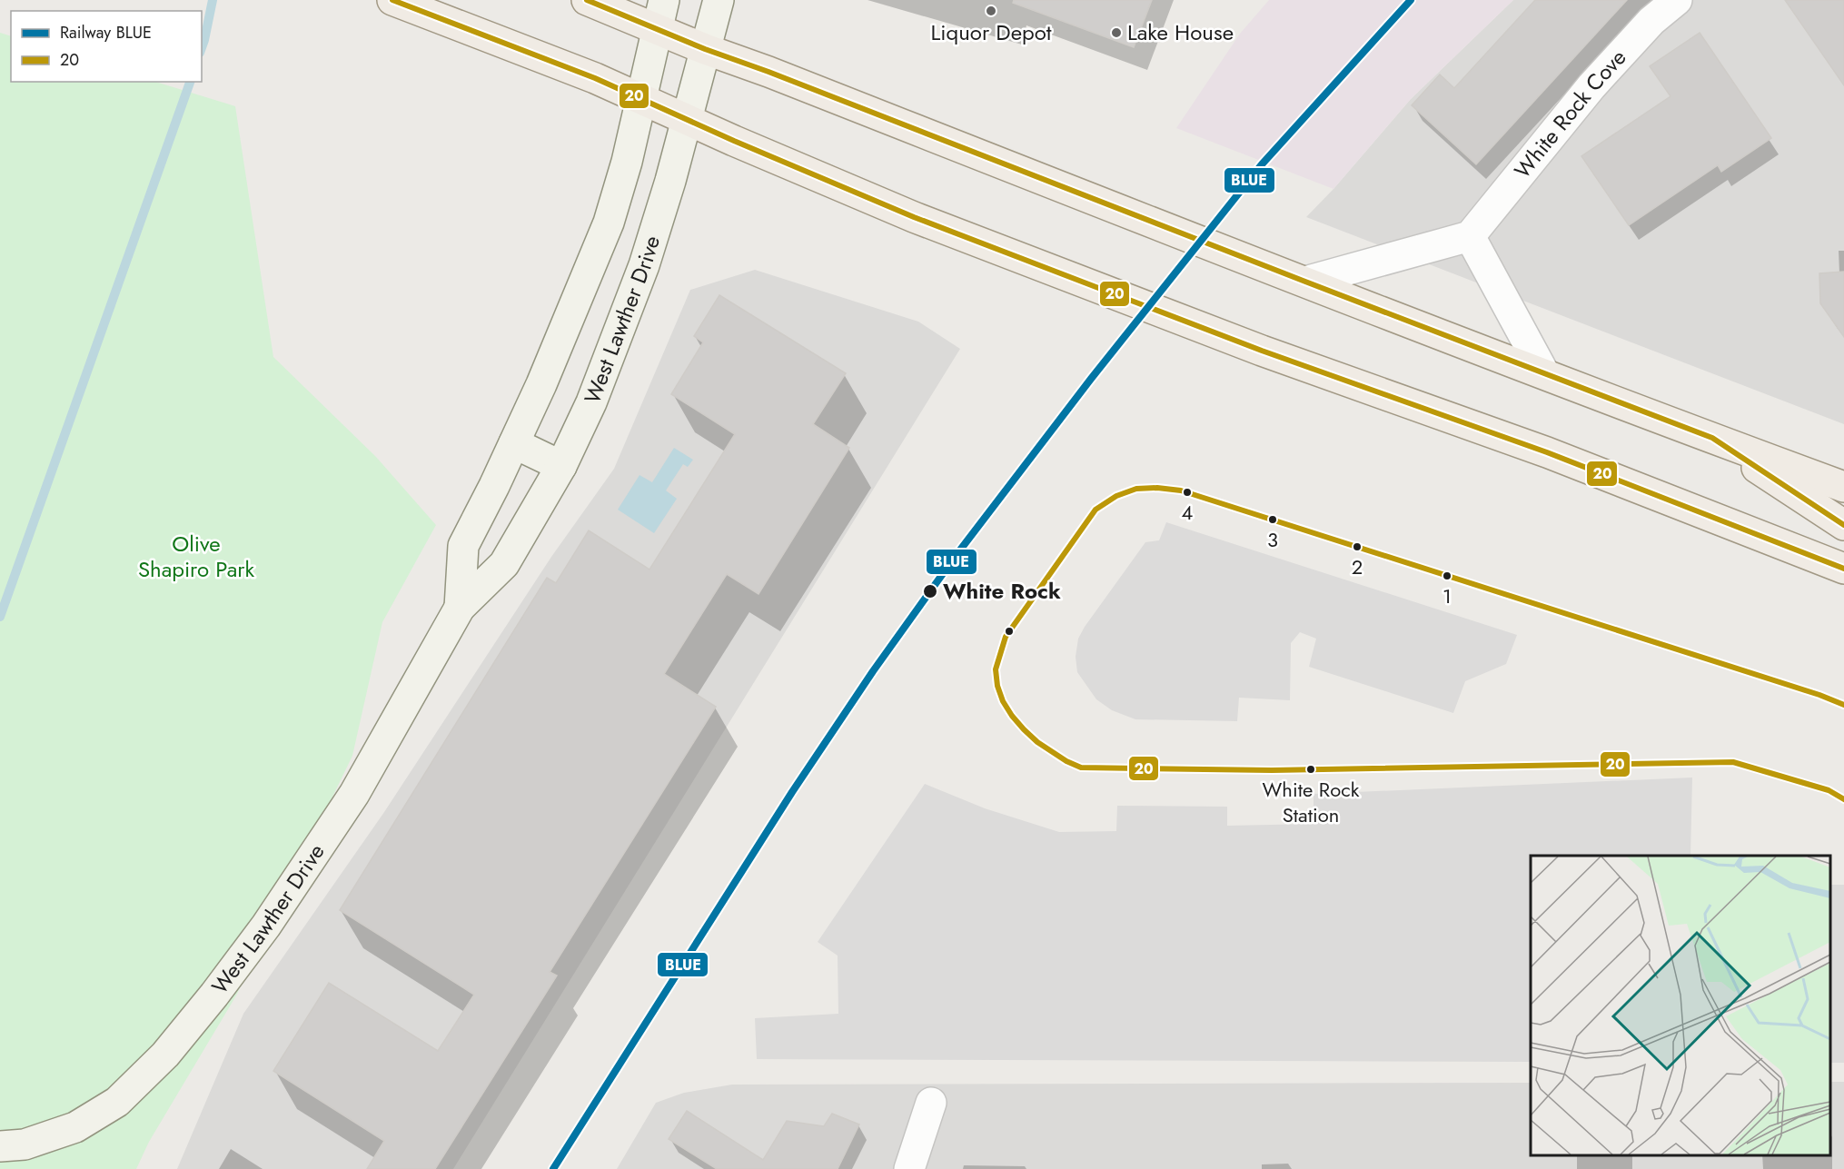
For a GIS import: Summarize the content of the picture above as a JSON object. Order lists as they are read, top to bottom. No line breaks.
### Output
{"streets":{"street":["White Rock Cove","West Lawther Drive"]},"parks":["Olive Shapiro Park"],"places":["Liquor Depot","Lake House","4","3","2","1","White Rock","White Rock Station"],"lines":["rail line BLUE","transit line 20"],"legend":["Railway BLUE","20"]}
